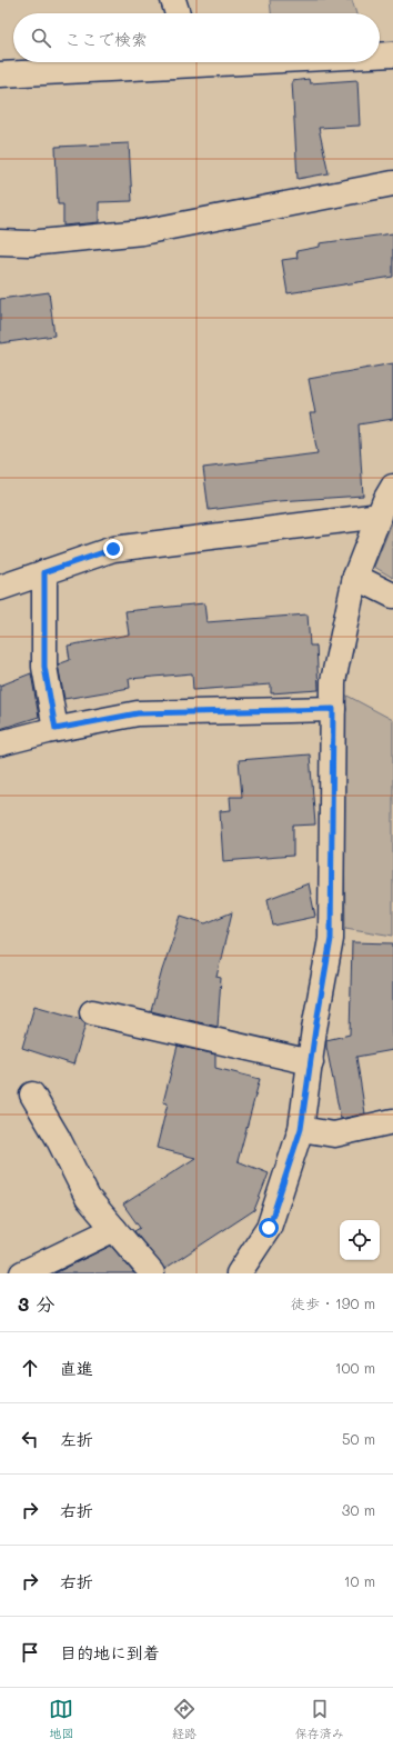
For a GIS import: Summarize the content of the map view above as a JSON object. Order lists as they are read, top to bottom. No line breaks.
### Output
{"page":{"search":"ここで検索","heading":["3 分","徒歩 · 190 m"],"list":[["直進","100 m"],["左折","50 m"],["右折","30 m"],["右折","10 m"],"目的地に到着"],"nav":["地図","経路","保存済み"]}}
